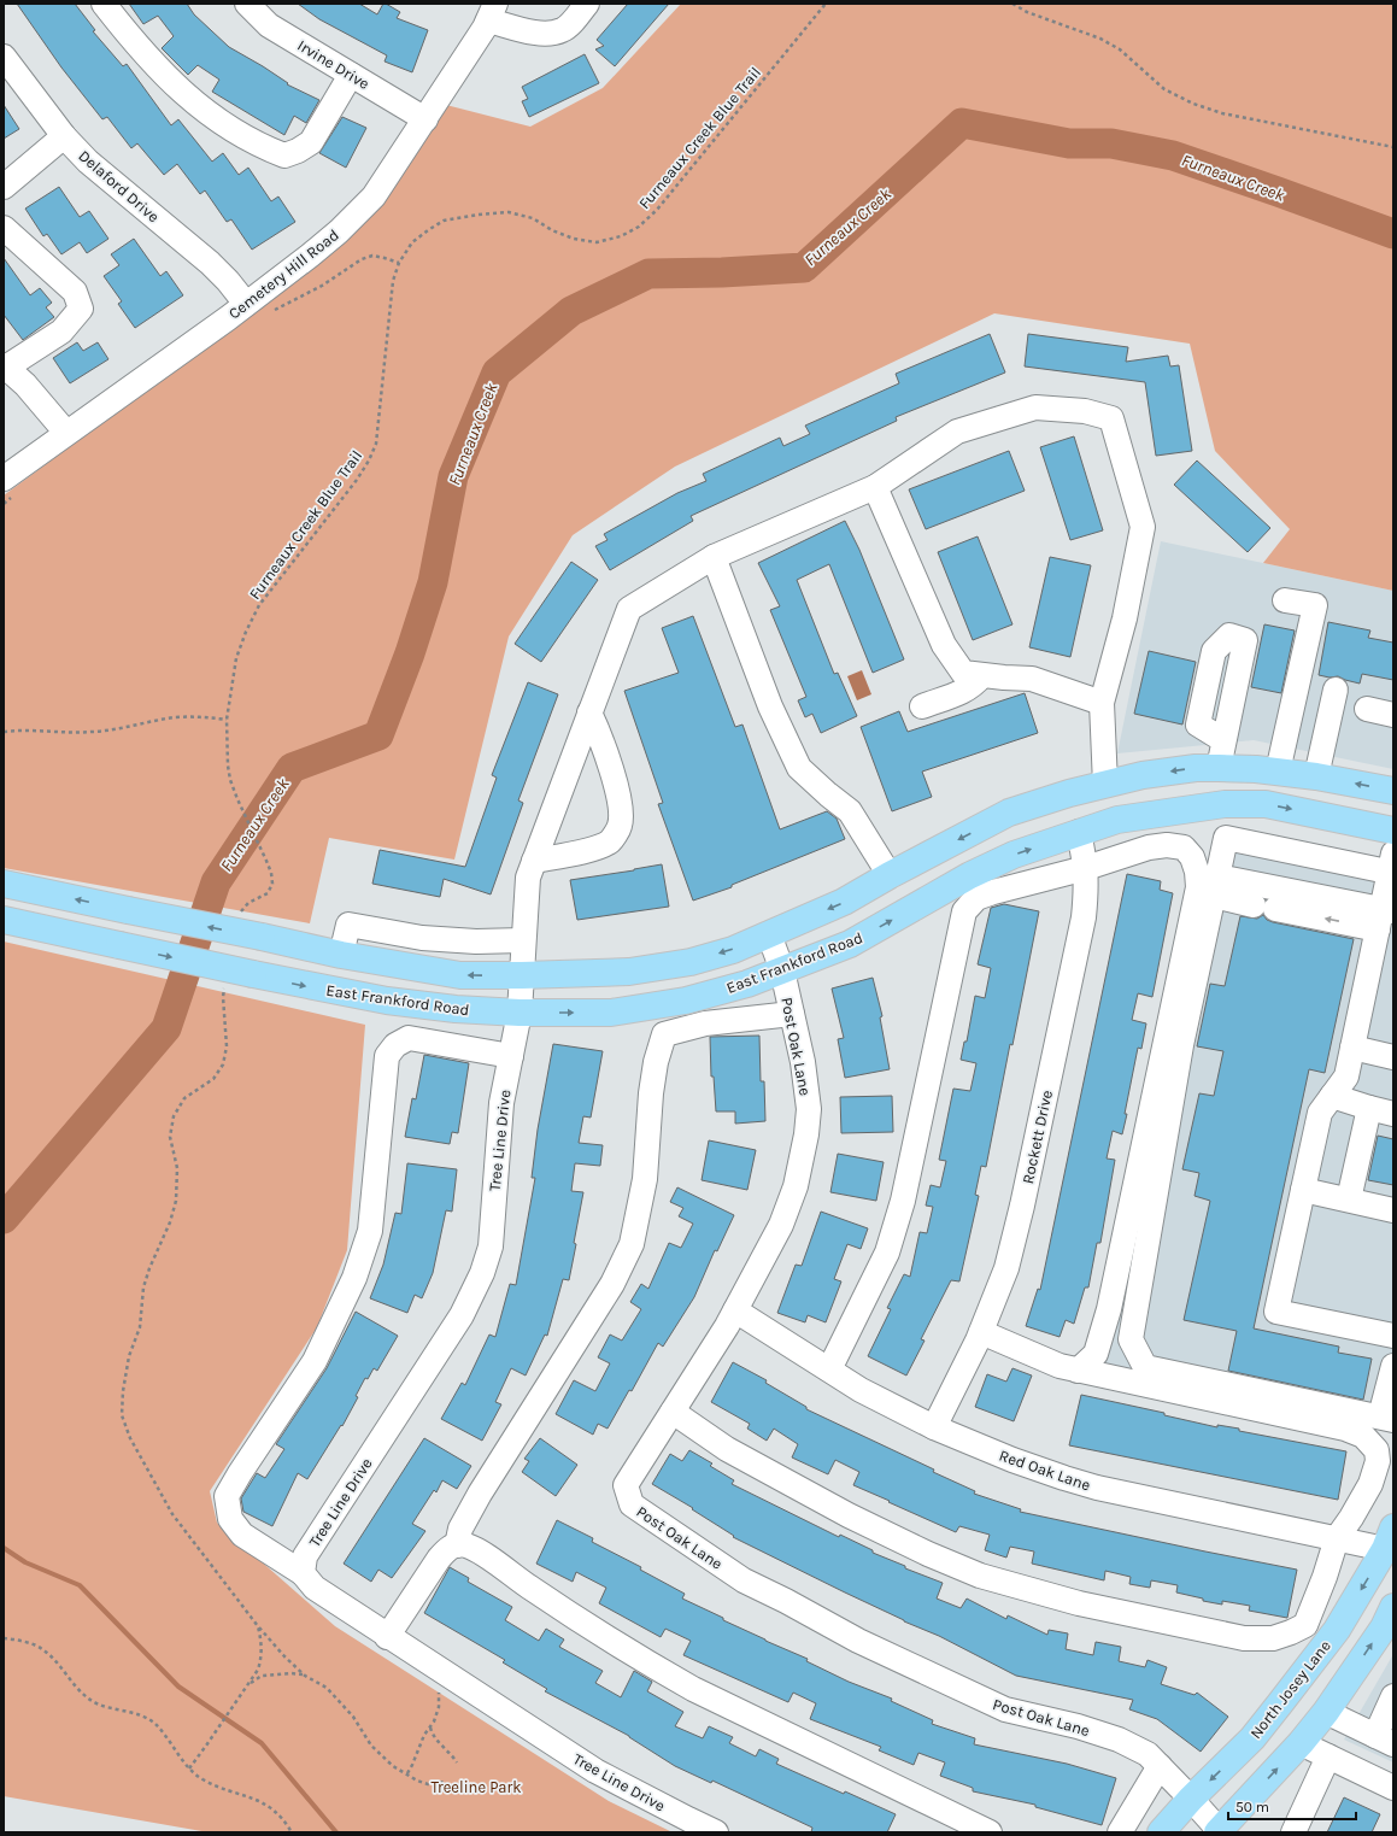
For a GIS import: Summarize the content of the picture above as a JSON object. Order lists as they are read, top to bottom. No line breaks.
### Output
{"streets":{"main road":["East Frankford Road","North Josey Lane"],"street":["Irvine Drive","Delaford Drive","Cemetery Hill Road","Post Oak Lane","Rockett Drive","Tree Line Drive","Red Oak Lane"],"path":["Furneaux Creek Blue Trail"]},"crossings":[["Irvine Drive","Cemetery Hill Road"],["Delaford Drive","Cemetery Hill Road"],["East Frankford Road","Post Oak Lane"],["East Frankford Road","Rockett Drive"],["East Frankford Road","Tree Line Drive"],["Post Oak Lane","Red Oak Lane"],["Post Oak Lane","North Josey Lane"],["Rockett Drive","Red Oak Lane"],["Red Oak Lane","North Josey Lane"]],"water":["Furneaux Creek"],"parks":["Treeline Park"],"scale_bar":"50 m"}
